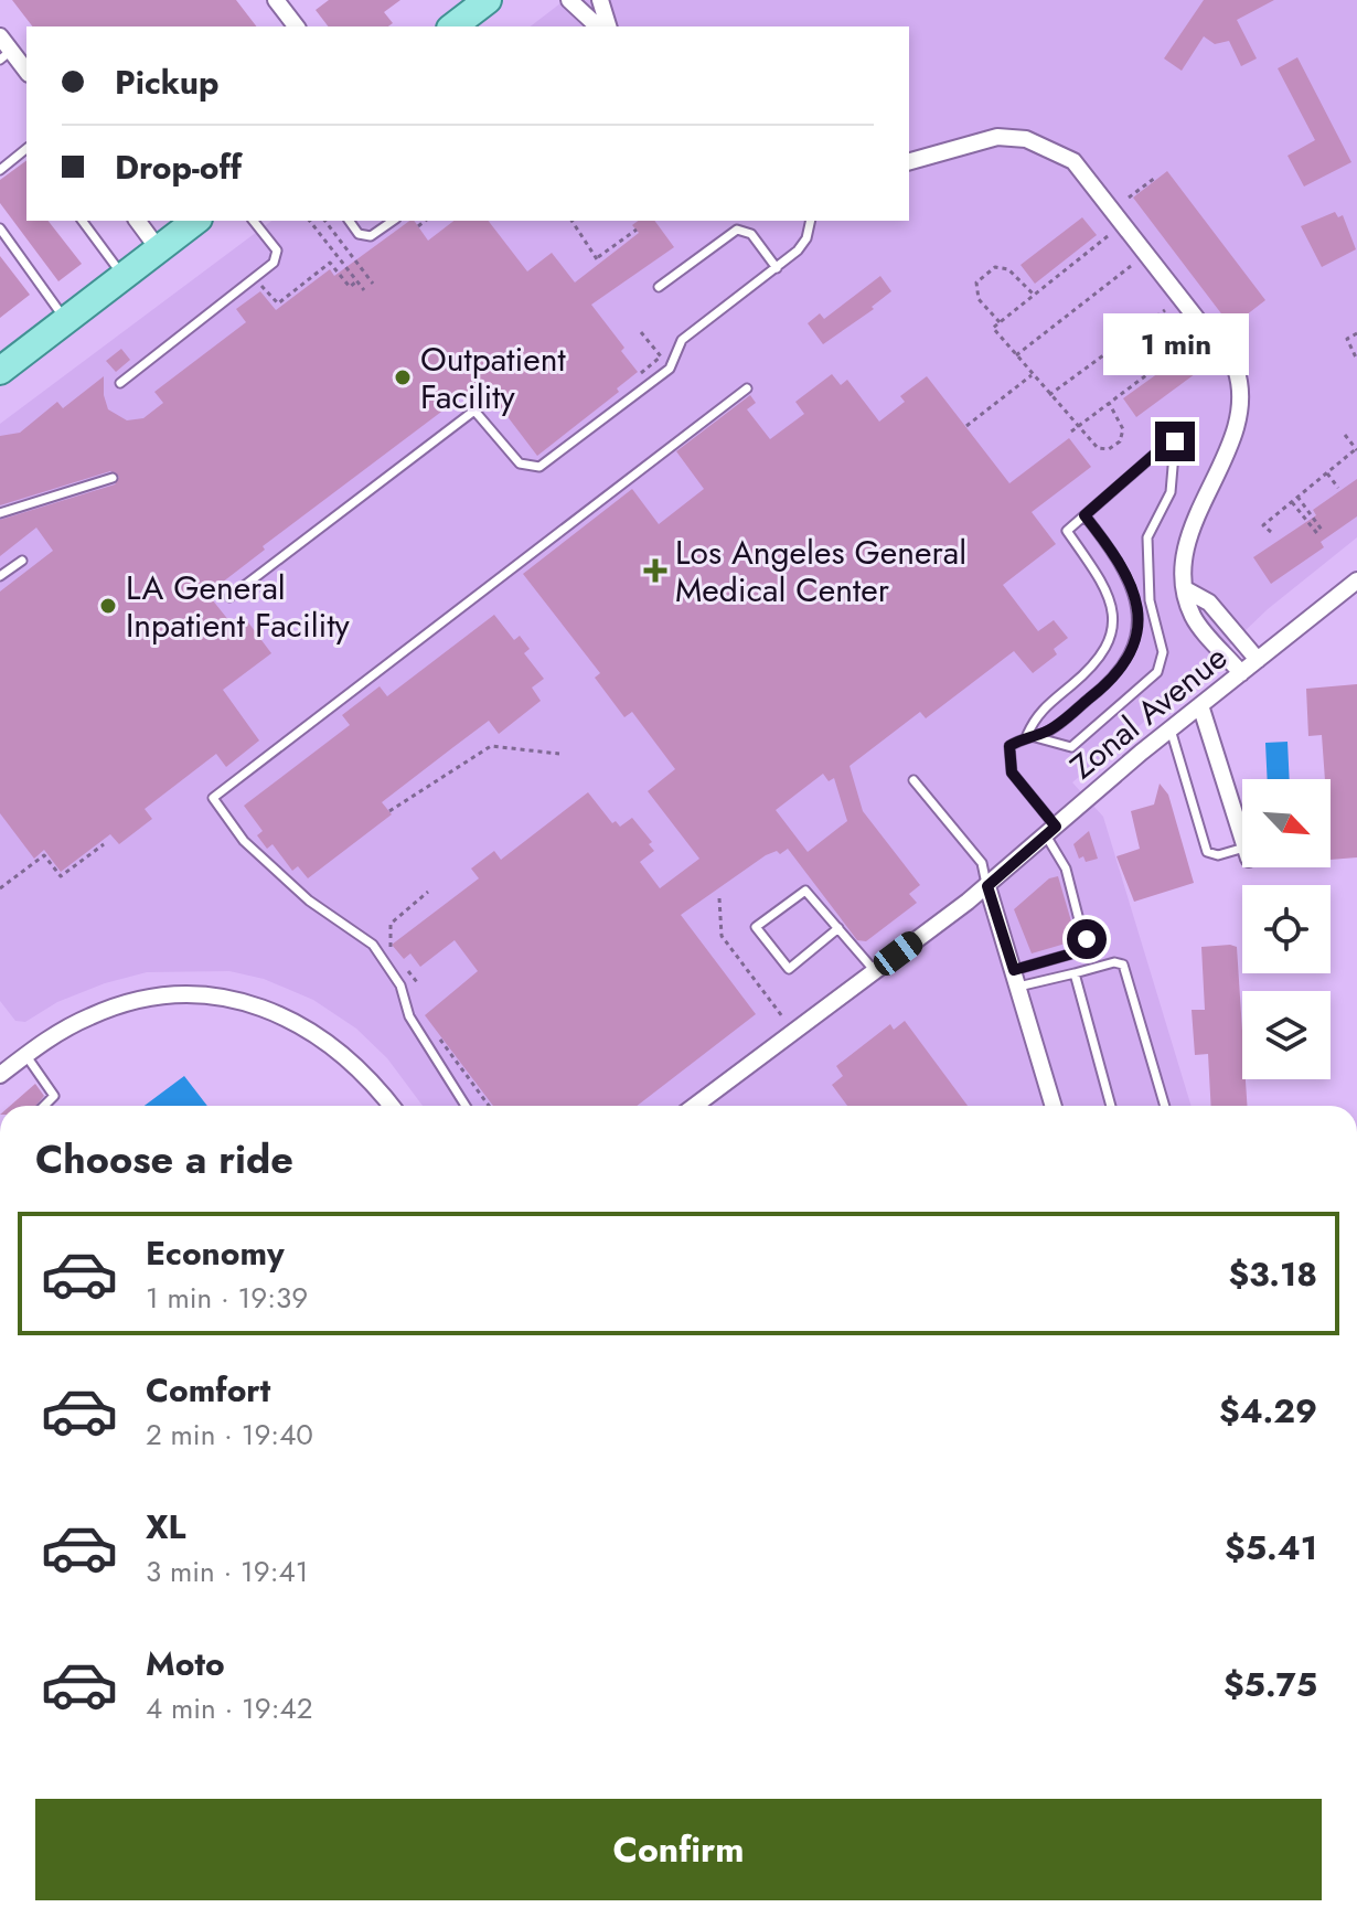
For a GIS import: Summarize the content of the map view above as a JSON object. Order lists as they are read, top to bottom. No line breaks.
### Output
{"streets":{"street":["Zonal Avenue"]},"places":{"other":["Outpatient Facility","LA General Inpatient Facility"],"health":["Los Angeles General Medical Center"]},"north":"bottom right","page":{"banner":["Pickup","Drop-off"],"bubble":"1 min","heading":"Choose a ride","list":[{"name":"Economy","note":"1 min · 19:39","value":"$3.18"},{"name":"Comfort","note":"2 min · 19:40","value":"$4.29"},{"name":"XL","note":"3 min · 19:41","value":"$5.41"},{"name":"Moto","note":"4 min · 19:42","value":"$5.75"}],"buttons":"Confirm"}}
